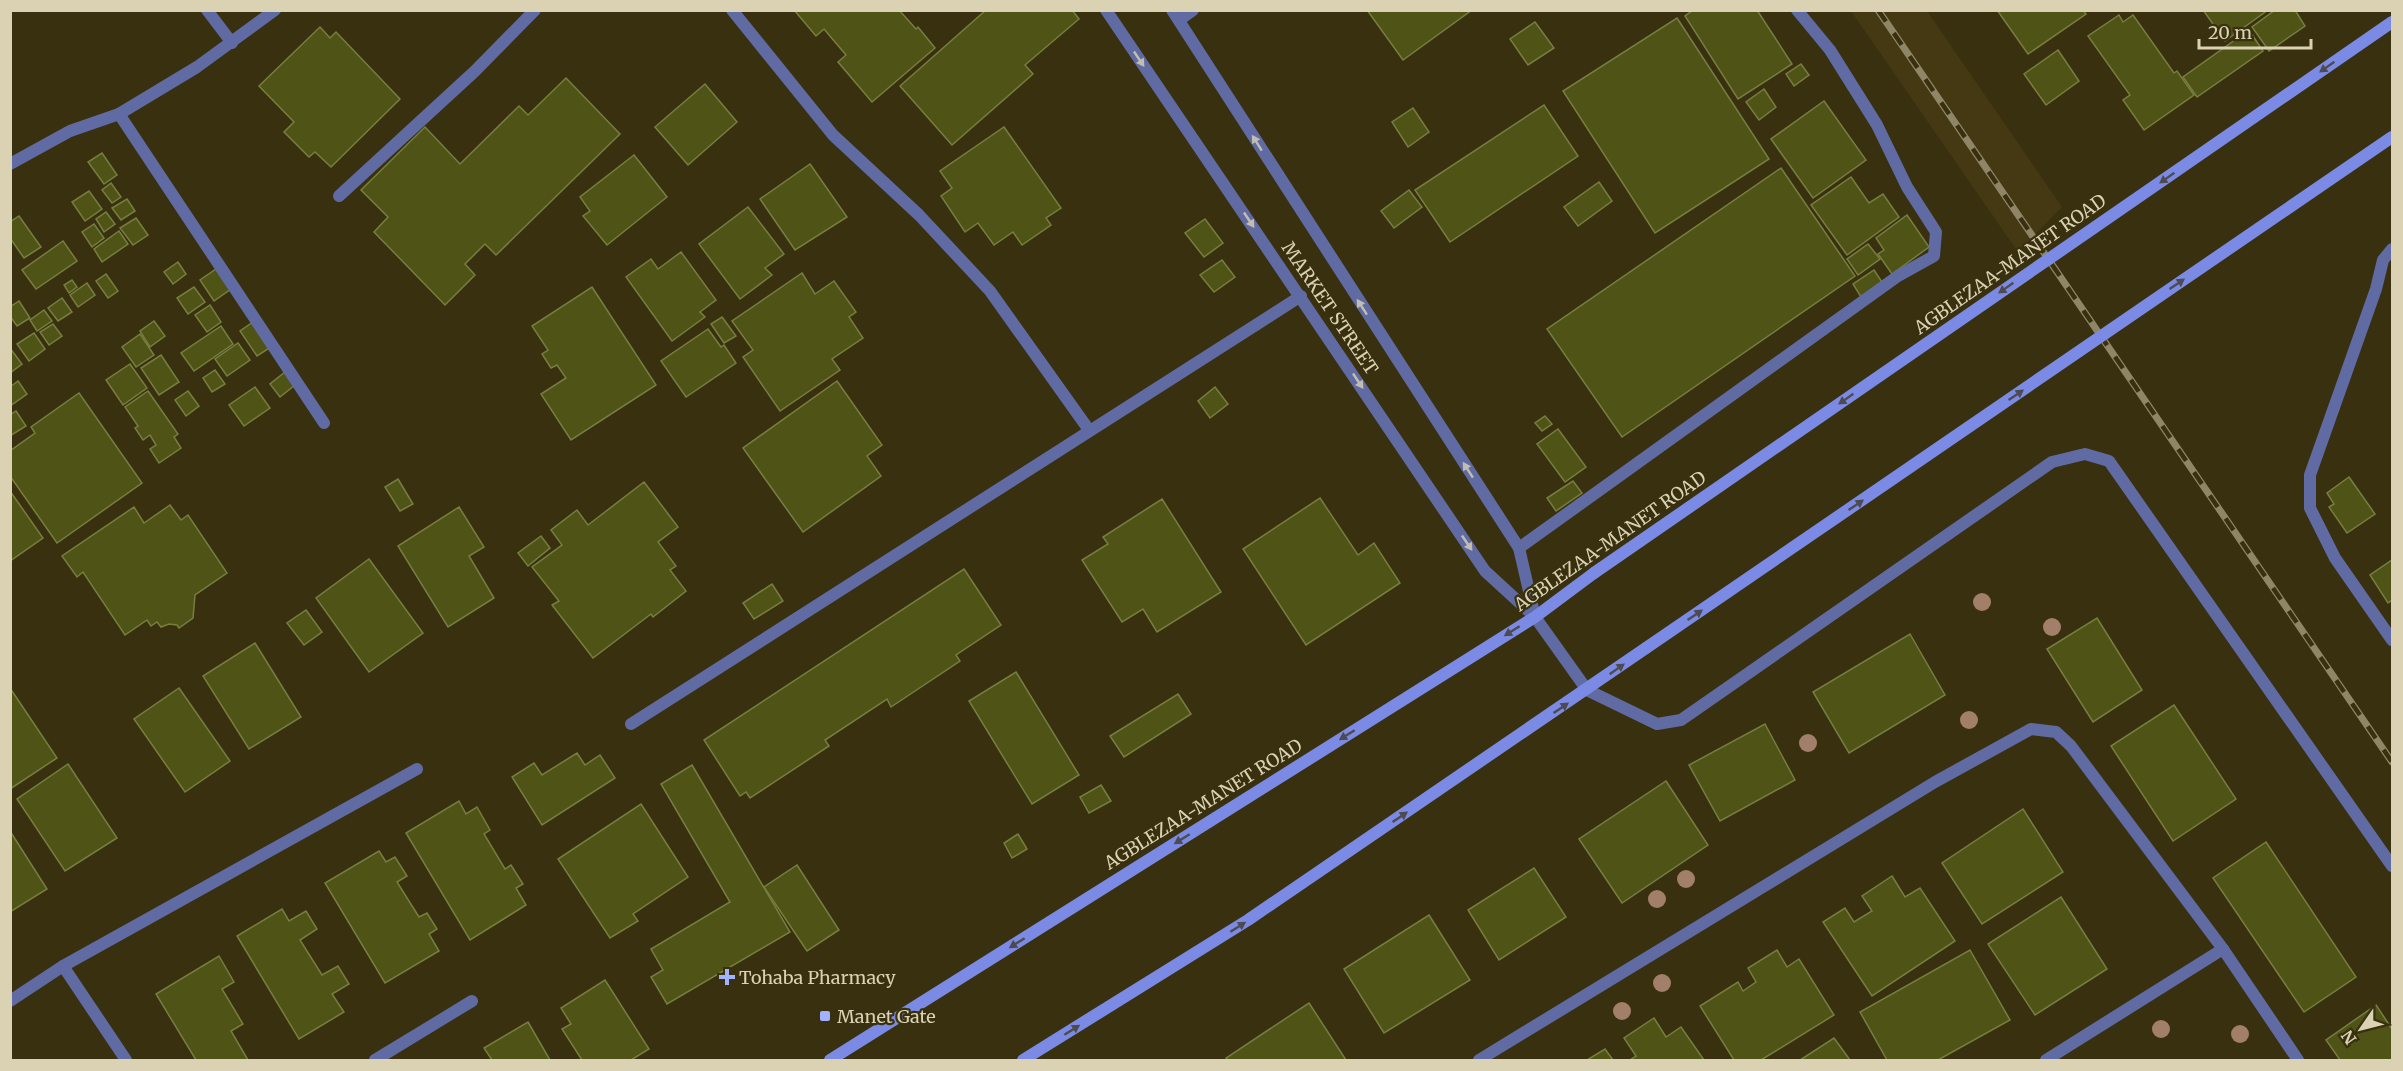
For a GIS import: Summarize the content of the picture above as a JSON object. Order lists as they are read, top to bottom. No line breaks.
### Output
{"streets":{"main road":["AGBLEZAA-MANET ROAD"],"street":["MARKET STREET"]},"crossings":[["AGBLEZAA-MANET ROAD","MARKET STREET"]],"places":{"health":["Tohaba Pharmacy"],"transit":["Manet Gate"]},"scale_bar":"20 m","north":"bottom left"}
